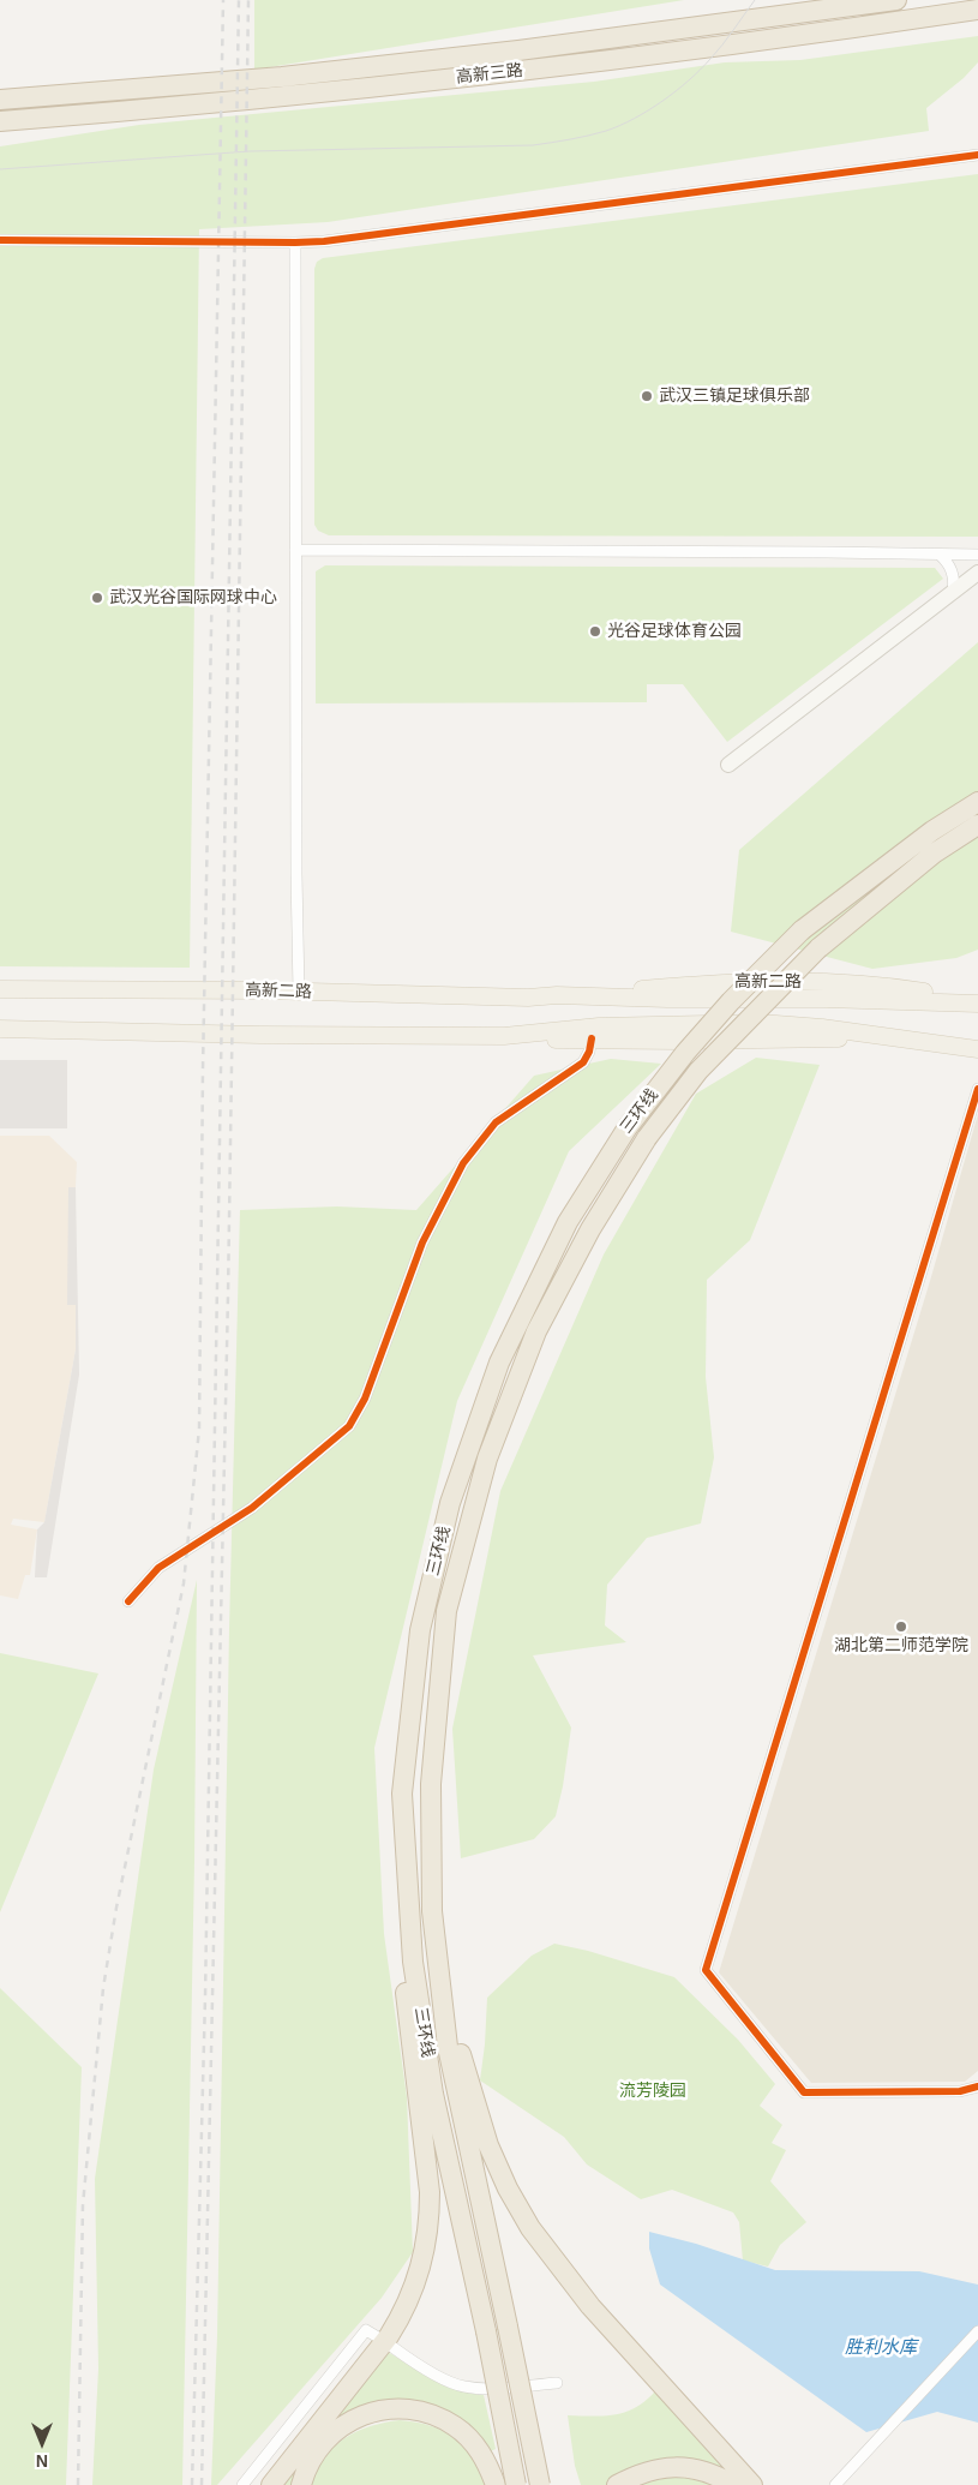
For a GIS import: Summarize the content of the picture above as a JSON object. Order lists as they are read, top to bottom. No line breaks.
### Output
{"streets":{"highway":["高新三路","三环线"],"main road":["高新二路"]},"water":["胜利水库"],"parks":["流芳陵园"],"places":["武汉三镇足球俱乐部","武汉光谷国际网球中心","光谷足球体育公园","湖北第二师范学院"],"north":"bottom"}
